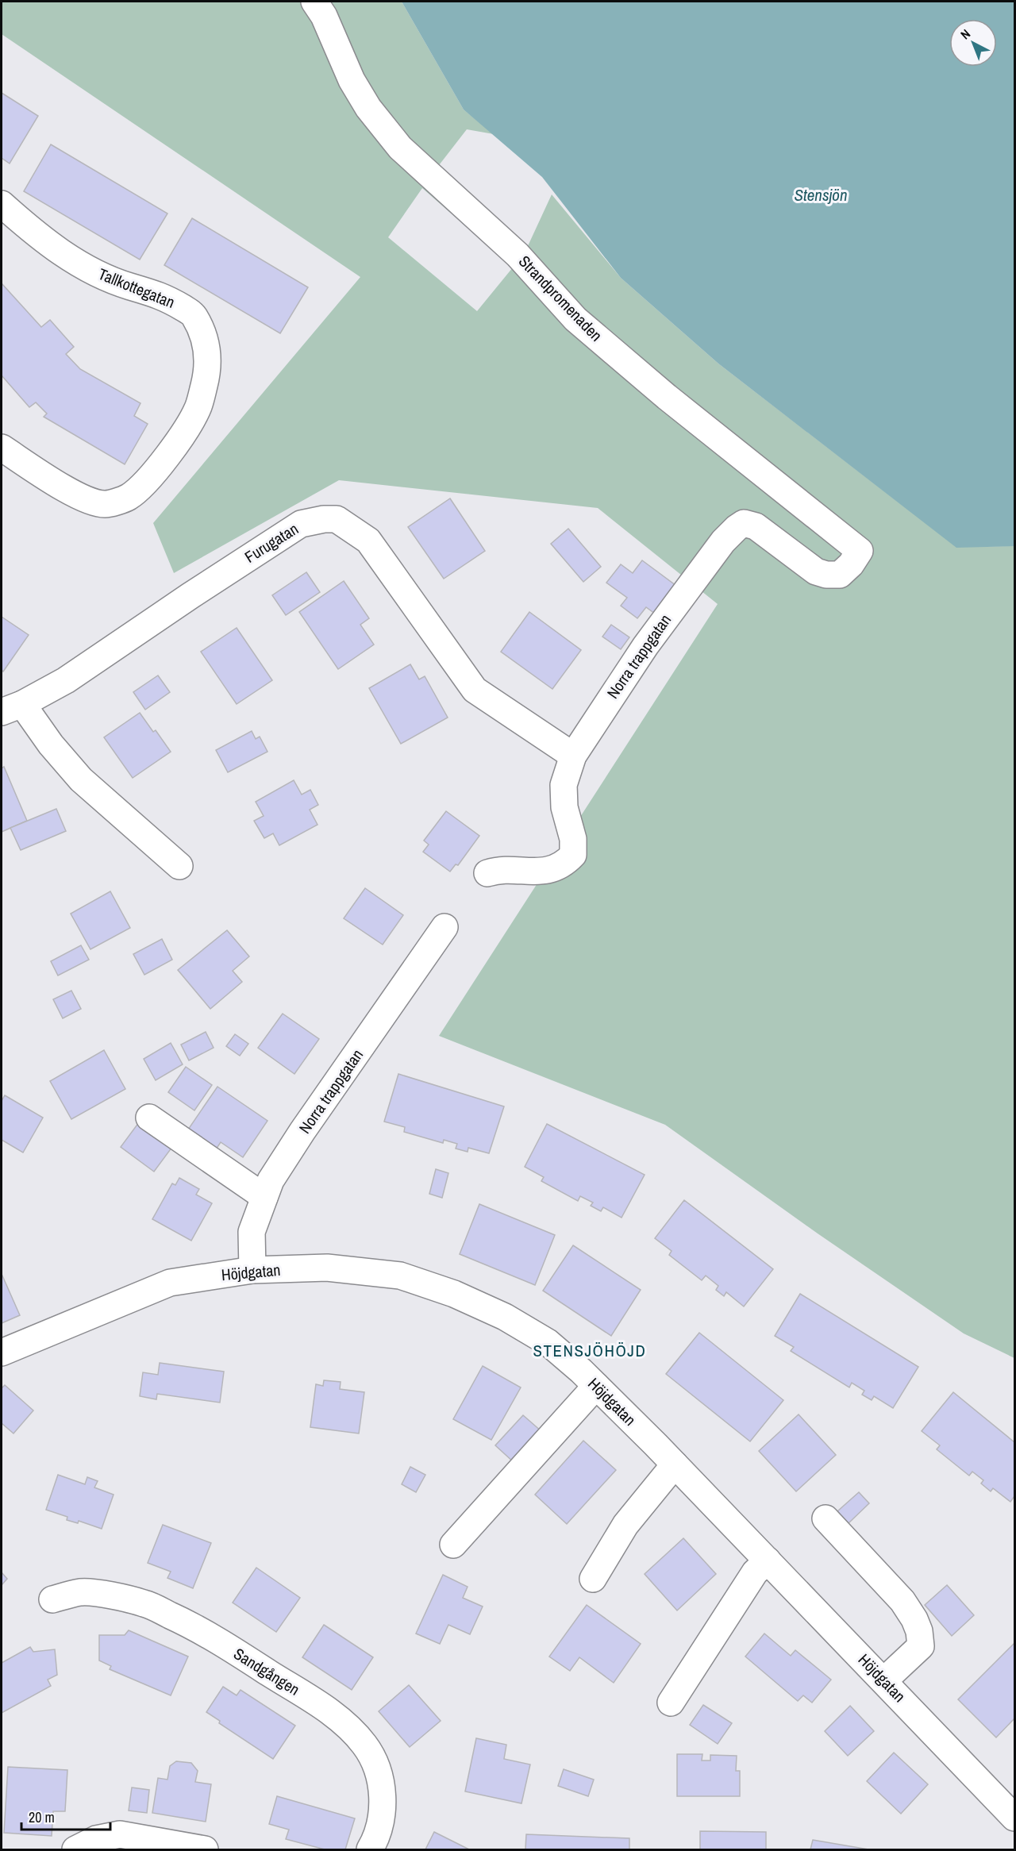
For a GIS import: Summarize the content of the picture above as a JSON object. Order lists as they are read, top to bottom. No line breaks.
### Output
{"streets":{"street":["Tallkottegatan","Strandpromenaden","Furugatan","Norra trappgatan","Höjdgatan","Sandgången"]},"crossings":[["Strandpromenaden","Norra trappgatan"],["Furugatan","Norra trappgatan"],["Norra trappgatan","Höjdgatan"]],"districts":["STENSJÖHÖJD"],"water":["Stensjön"],"scale_bar":"20 m","north":"top left"}
